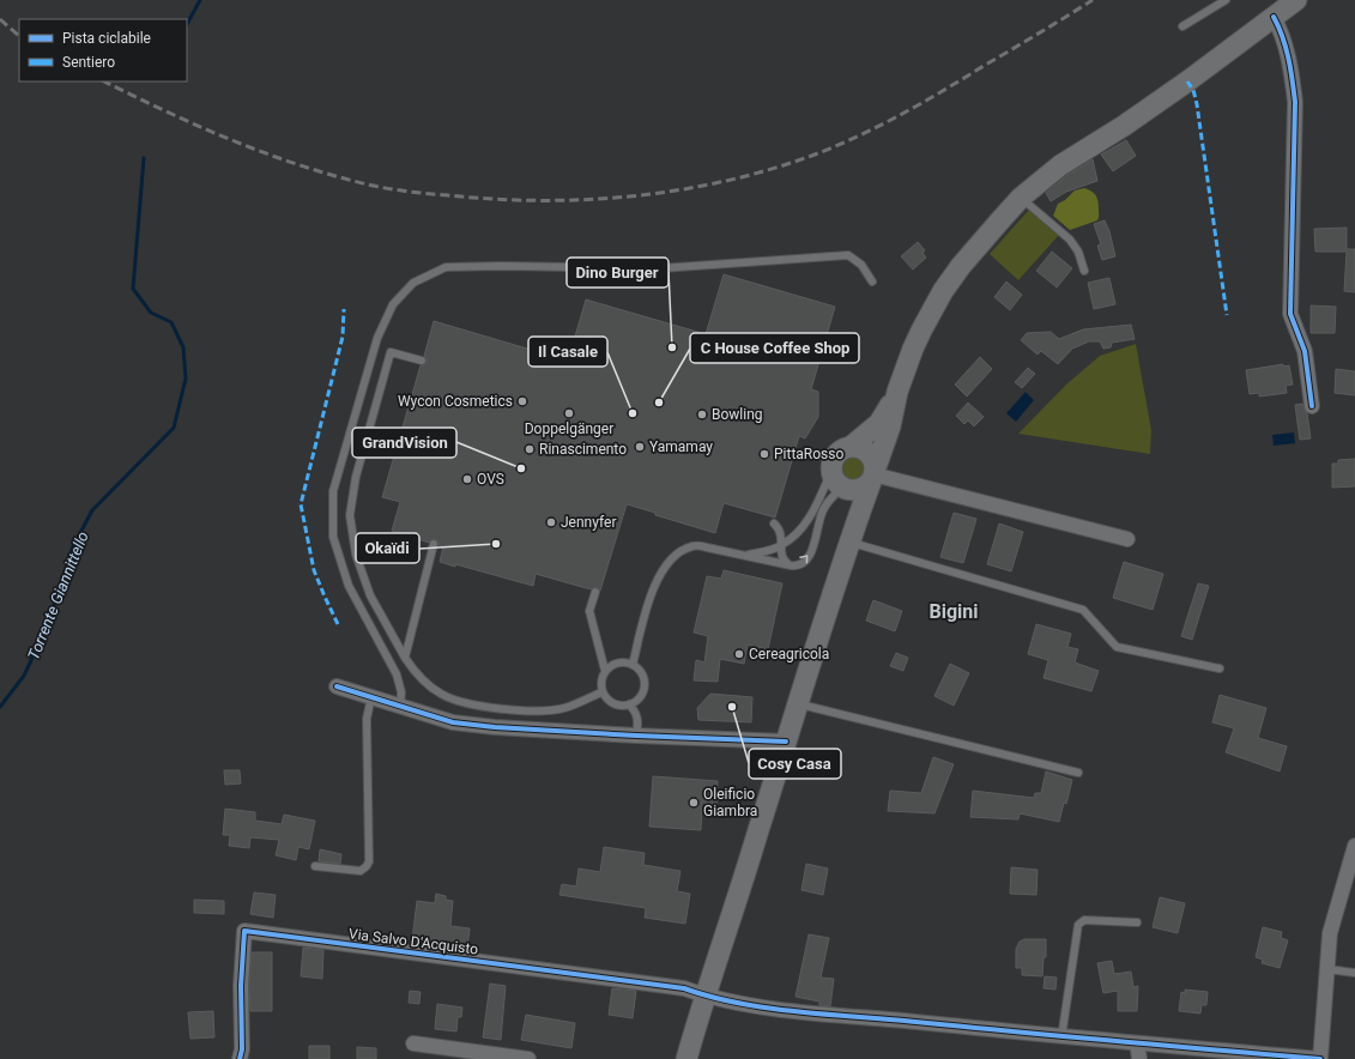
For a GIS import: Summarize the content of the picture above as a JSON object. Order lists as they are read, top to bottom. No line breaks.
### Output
{"streets":{"street":["Via Salvo D'Acquisto"]},"districts":["Bigini"],"water":["Torrente Giannittello"],"places":["Dino Burger","Wycon Cosmetics","C House Coffee Shop","Doppelgänger","Il Casale","Bowling","Yamamay","Rinascimento","PittaRosso","GrandVision","OVS","Jennyfer","Okaïdi","Cereagricola","Cosy Casa","Oleificio Giambra"],"legend":["Pista ciclabile","Sentiero"]}
